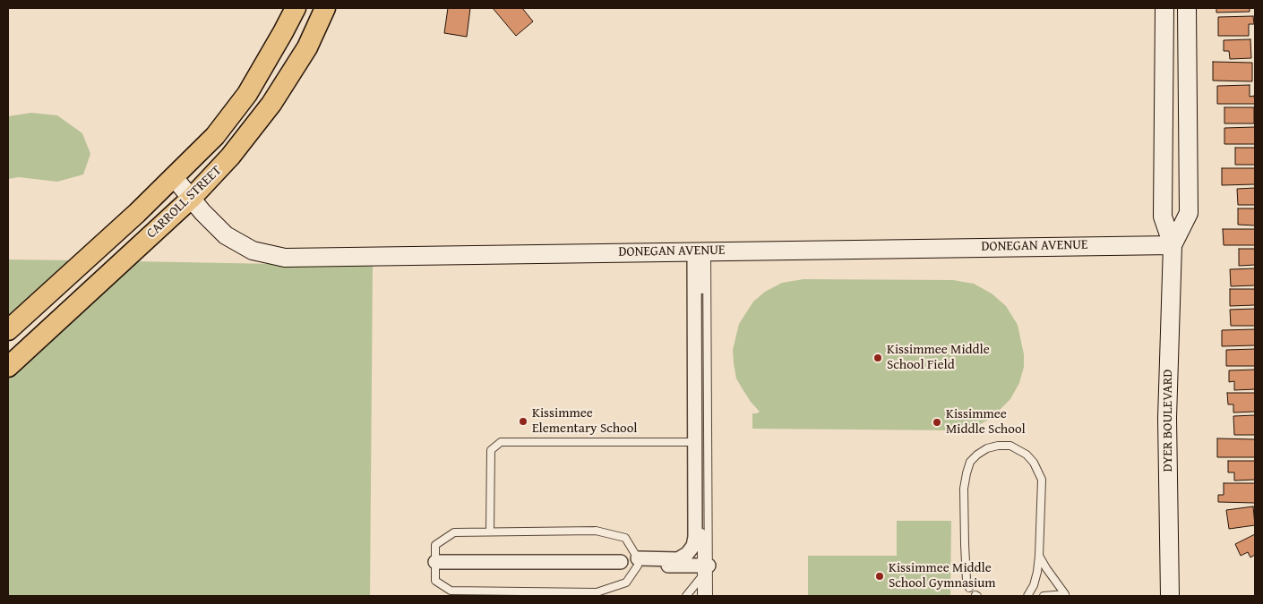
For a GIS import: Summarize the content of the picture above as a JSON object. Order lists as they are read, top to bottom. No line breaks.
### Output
{"streets":{"main road":["CARROLL STREET"],"street":["DONEGAN AVENUE","DYER BOULEVARD"]},"crossings":[["CARROLL STREET","DONEGAN AVENUE"],["DONEGAN AVENUE","DYER BOULEVARD"]],"places":["Kissimmee Middle School Field","Kissimmee Elementary School","Kissimmee Middle School","Kissimmee Middle School Gymnasium"]}
